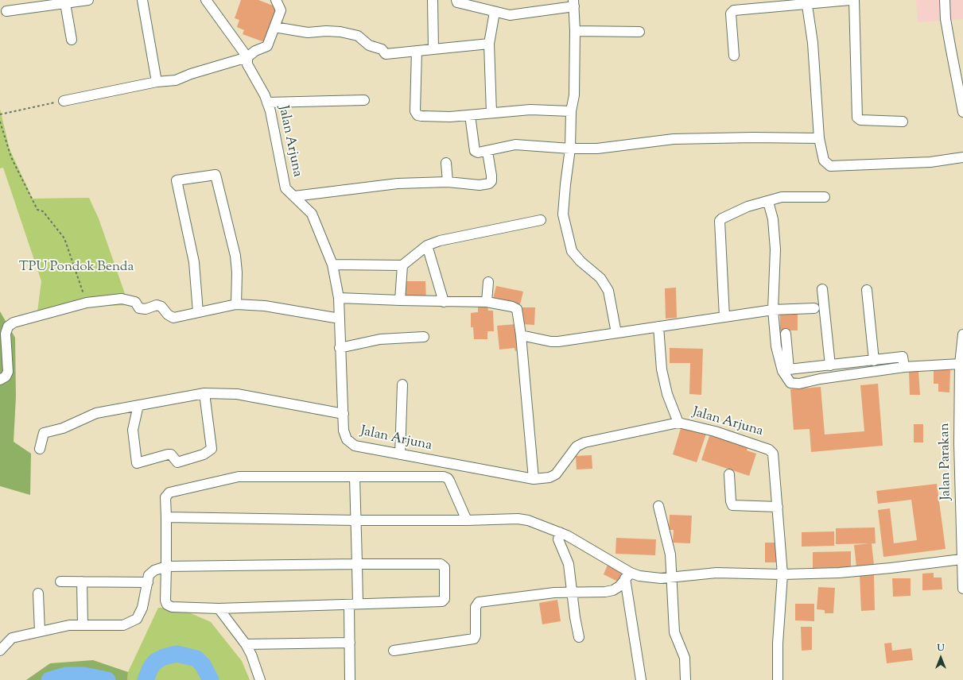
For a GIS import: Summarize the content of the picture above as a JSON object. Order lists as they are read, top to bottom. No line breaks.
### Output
{"streets":{"street":["Jalan Arjuna","Jalan Parakan"]},"parks":["TPU Pondok Benda"],"north":"top"}
